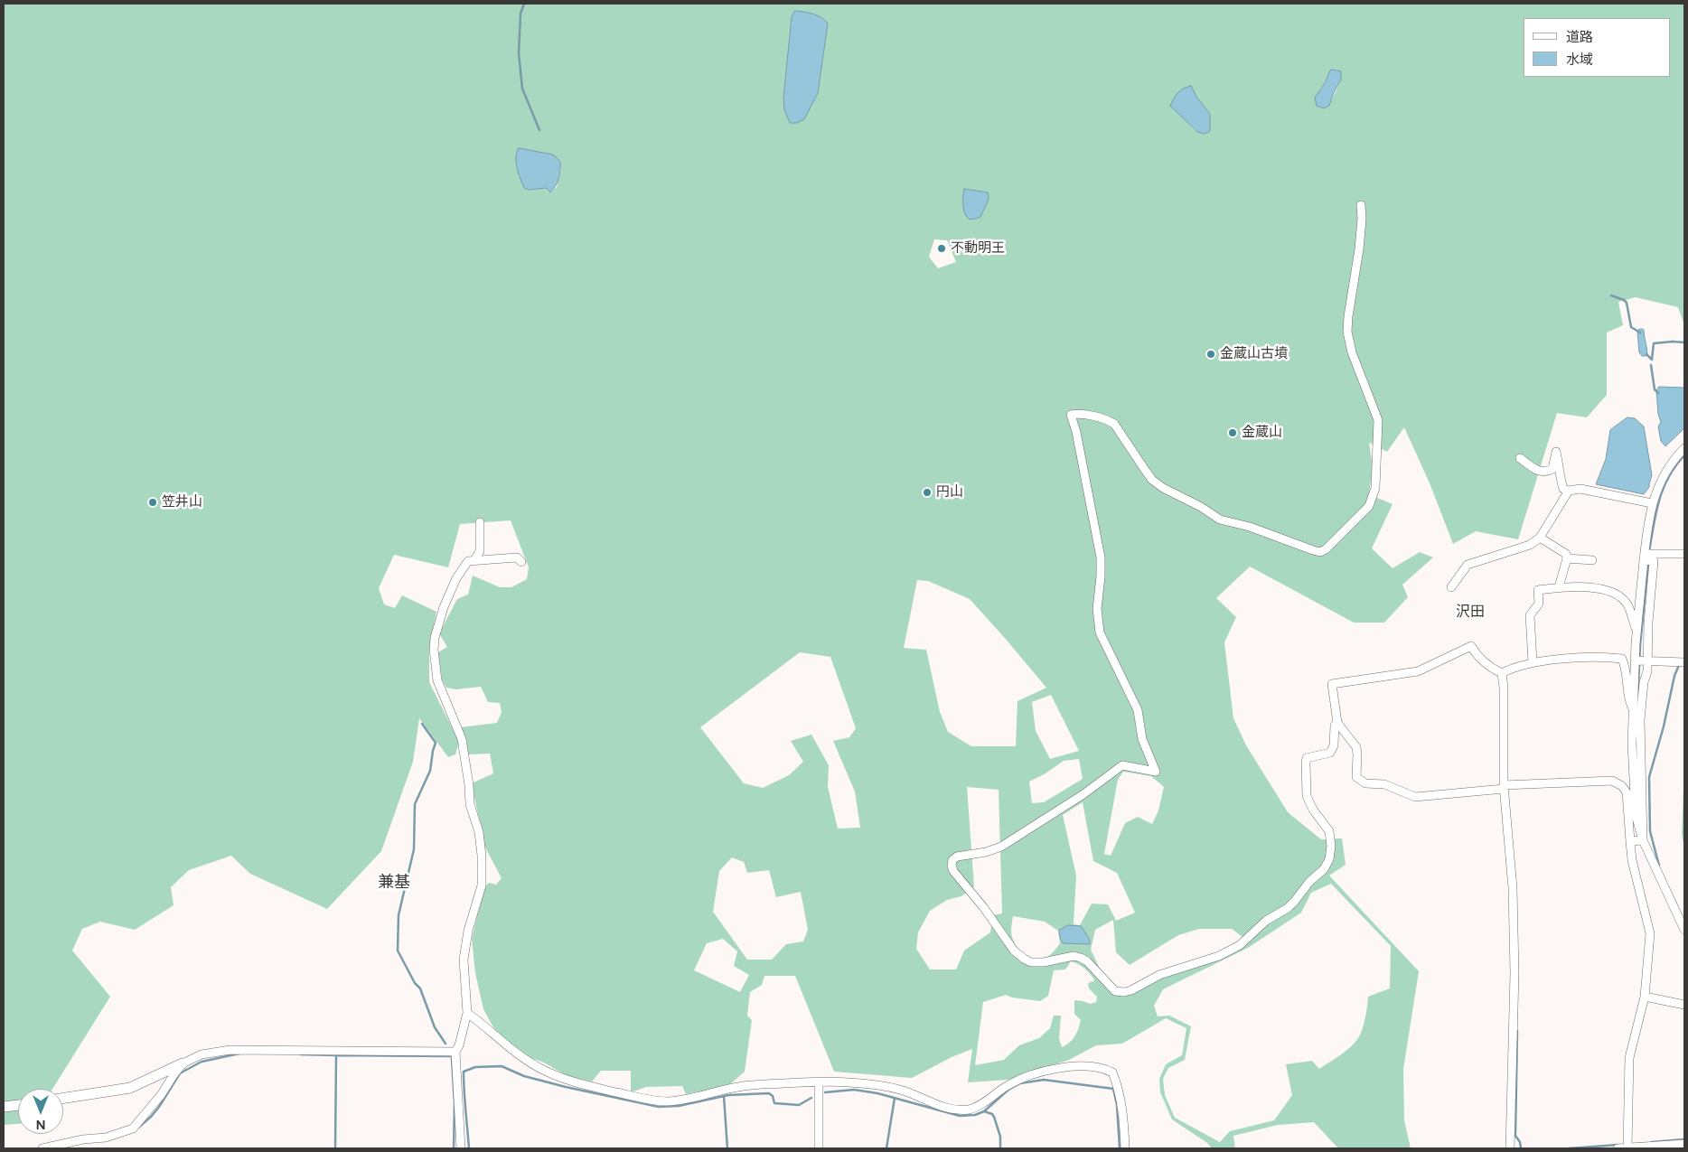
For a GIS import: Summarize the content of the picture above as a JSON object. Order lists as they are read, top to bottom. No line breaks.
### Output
{"districts":["沢田","兼基"],"places":["不動明王","金蔵山古墳","金蔵山","円山","笠井山"],"legend":["道路","水域"],"north":"bottom"}
